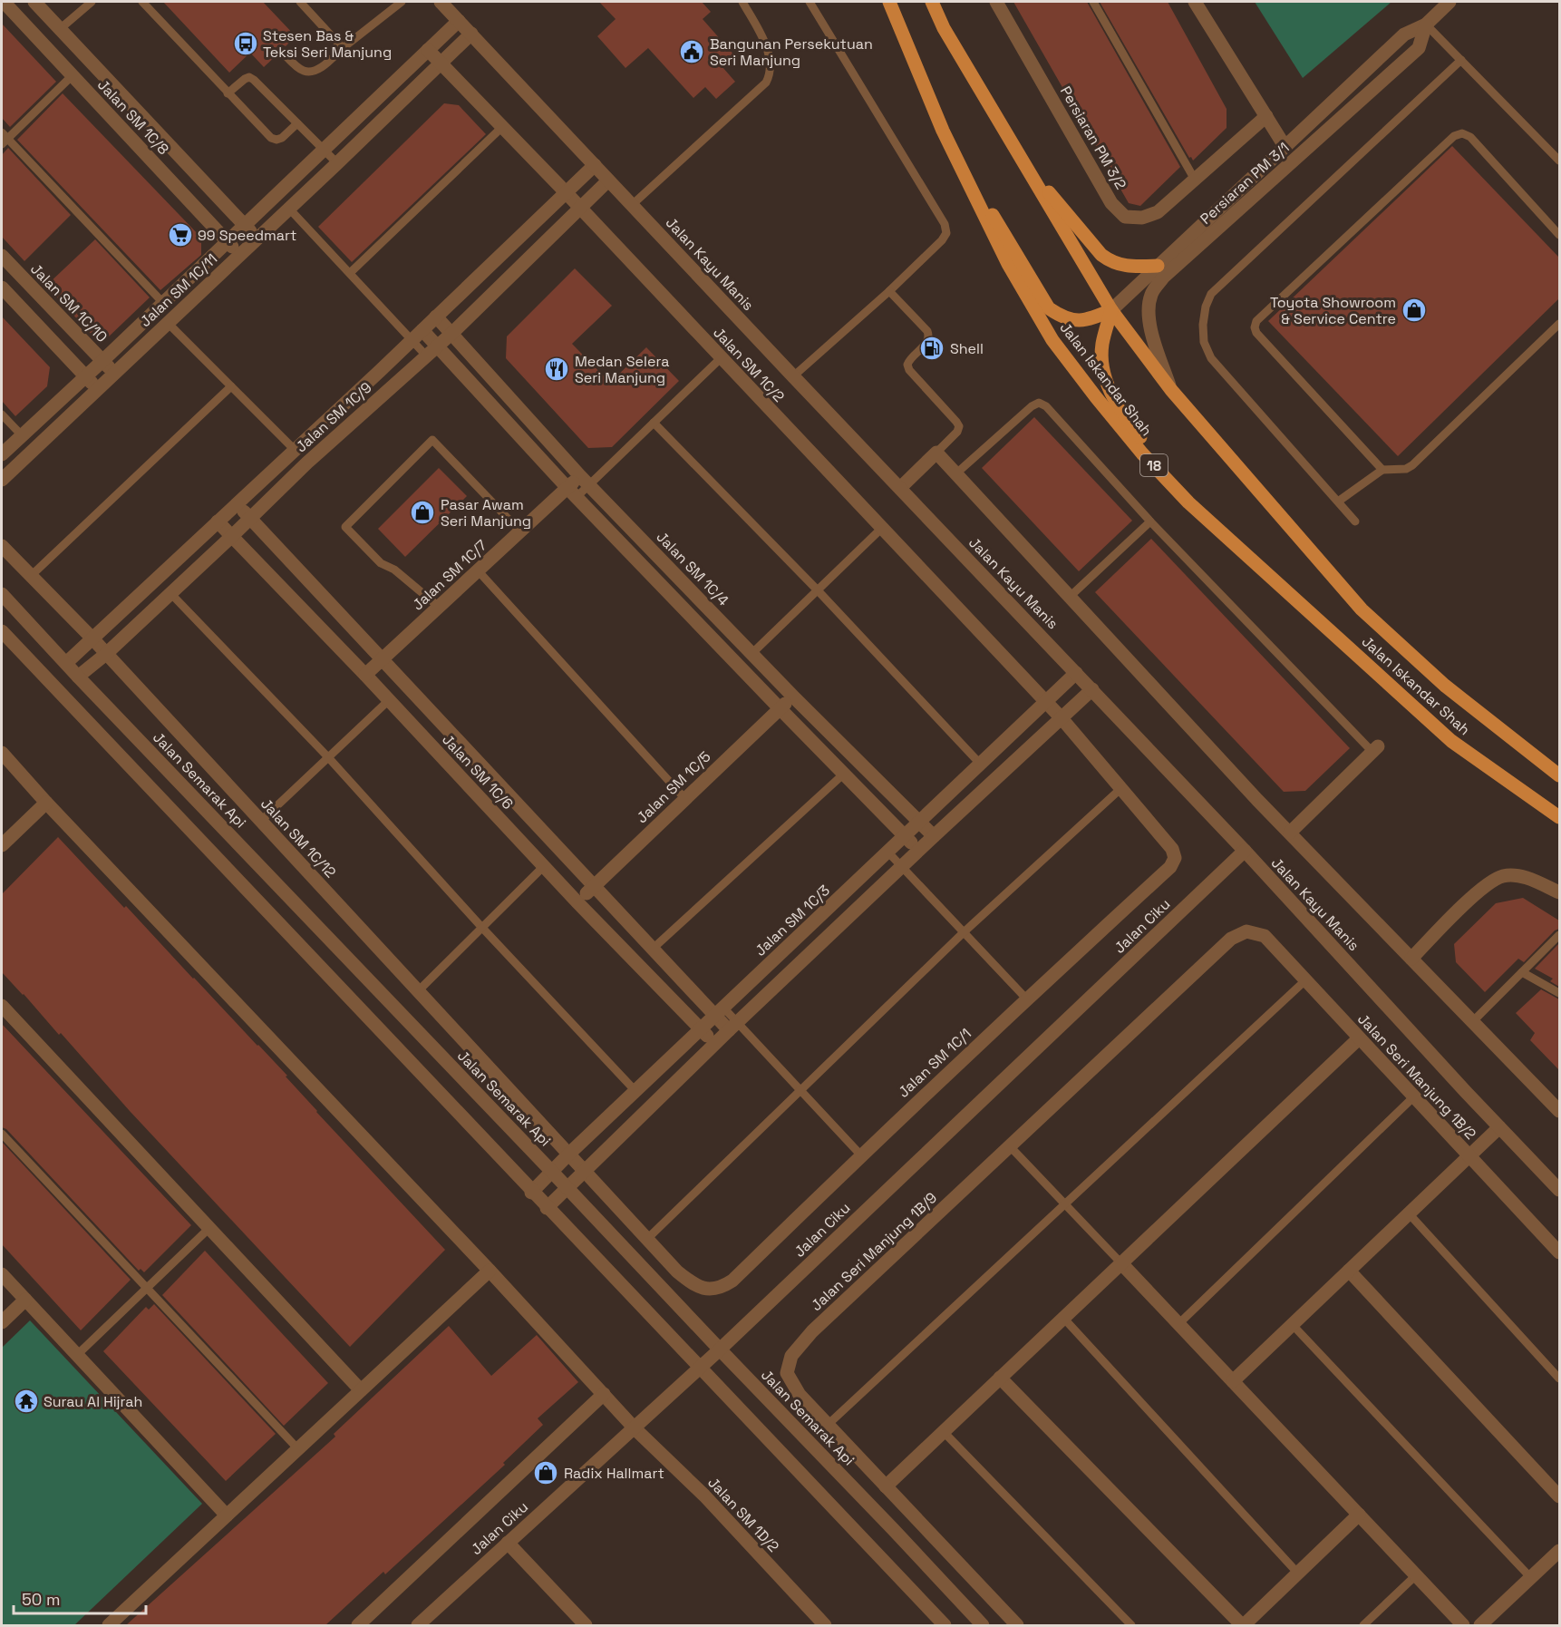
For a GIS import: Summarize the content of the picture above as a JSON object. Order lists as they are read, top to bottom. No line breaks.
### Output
{"streets":{"main road":["Jalan Iskandar Shah","18"],"street":["Jalan SM 1C/8","Persiaran PM 3/2","Persiaran PM 3/1","Jalan Kayu Manis","Jalan SM 1C/11","Jalan SM 1C/10","Jalan SM 1C/2","Jalan SM 1C/9","Jalan SM 1C/4","Jalan SM 1C/7","Jalan SM 1C/6","Jalan Semarak Api","Jalan SM 1C/5","Jalan SM 1C/12","Jalan SM 1C/3","Jalan Ciku","Jalan SM 1C/1","Jalan Seri Manjung 1B/2","Jalan Seri Manjung 1B/9","Jalan SM 1D/2"]},"crossings":[["Jalan SM 1C/8","Jalan SM 1C/11"],["Persiaran PM 3/1","Jalan Iskandar Shah"],["Jalan Kayu Manis","Jalan SM 1C/11"],["Jalan Kayu Manis","Jalan SM 1C/9"],["Jalan Kayu Manis","Jalan SM 1C/3"],["Jalan Kayu Manis","Jalan Ciku"],["Jalan SM 1C/11","Jalan SM 1C/10"],["Jalan SM 1C/11","Jalan SM 1C/2"],["Jalan SM 1C/2","Jalan SM 1C/9"],["Jalan SM 1C/2","Jalan SM 1C/3"],["Jalan SM 1C/2","Jalan SM 1C/1"],["Jalan SM 1C/9","Jalan SM 1C/4"],["Jalan SM 1C/9","Jalan SM 1C/6"],["Jalan SM 1C/9","Jalan Semarak Api"],["Jalan SM 1C/9","Jalan SM 1C/12"],["Jalan SM 1C/4","Jalan SM 1C/7"],["Jalan SM 1C/4","Jalan SM 1C/5"],["Jalan SM 1C/4","Jalan SM 1C/3"],["Jalan SM 1C/7","Jalan SM 1C/6"],["Jalan SM 1C/6","Jalan SM 1C/5"],["Jalan SM 1C/6","Jalan SM 1C/3"],["Jalan Semarak Api","Jalan SM 1C/3"],["Jalan Semarak Api","Jalan Ciku"],["Jalan SM 1C/12","Jalan SM 1C/3"],["Jalan SM 1C/12","Jalan SM 1C/1"],["Jalan Ciku","Jalan SM 1D/2"],["Jalan Seri Manjung 1B/2","Jalan Seri Manjung 1B/9"]],"places":{"bus stop":["Stesen Bas & Teksi Seri Manjung"],"public building":["Bangunan Persekutuan Seri Manjung"],"supermarket":["99 Speedmart"],"shop":["Toyota Showroom & Service Centre","Pasar Awam Seri Manjung","Radix Hallmart"],"fuel station":["Shell"],"restaurant":["Medan Selera Seri Manjung"],"temple":["Surau Al Hijrah"]},"scale_bar":"50 m"}
